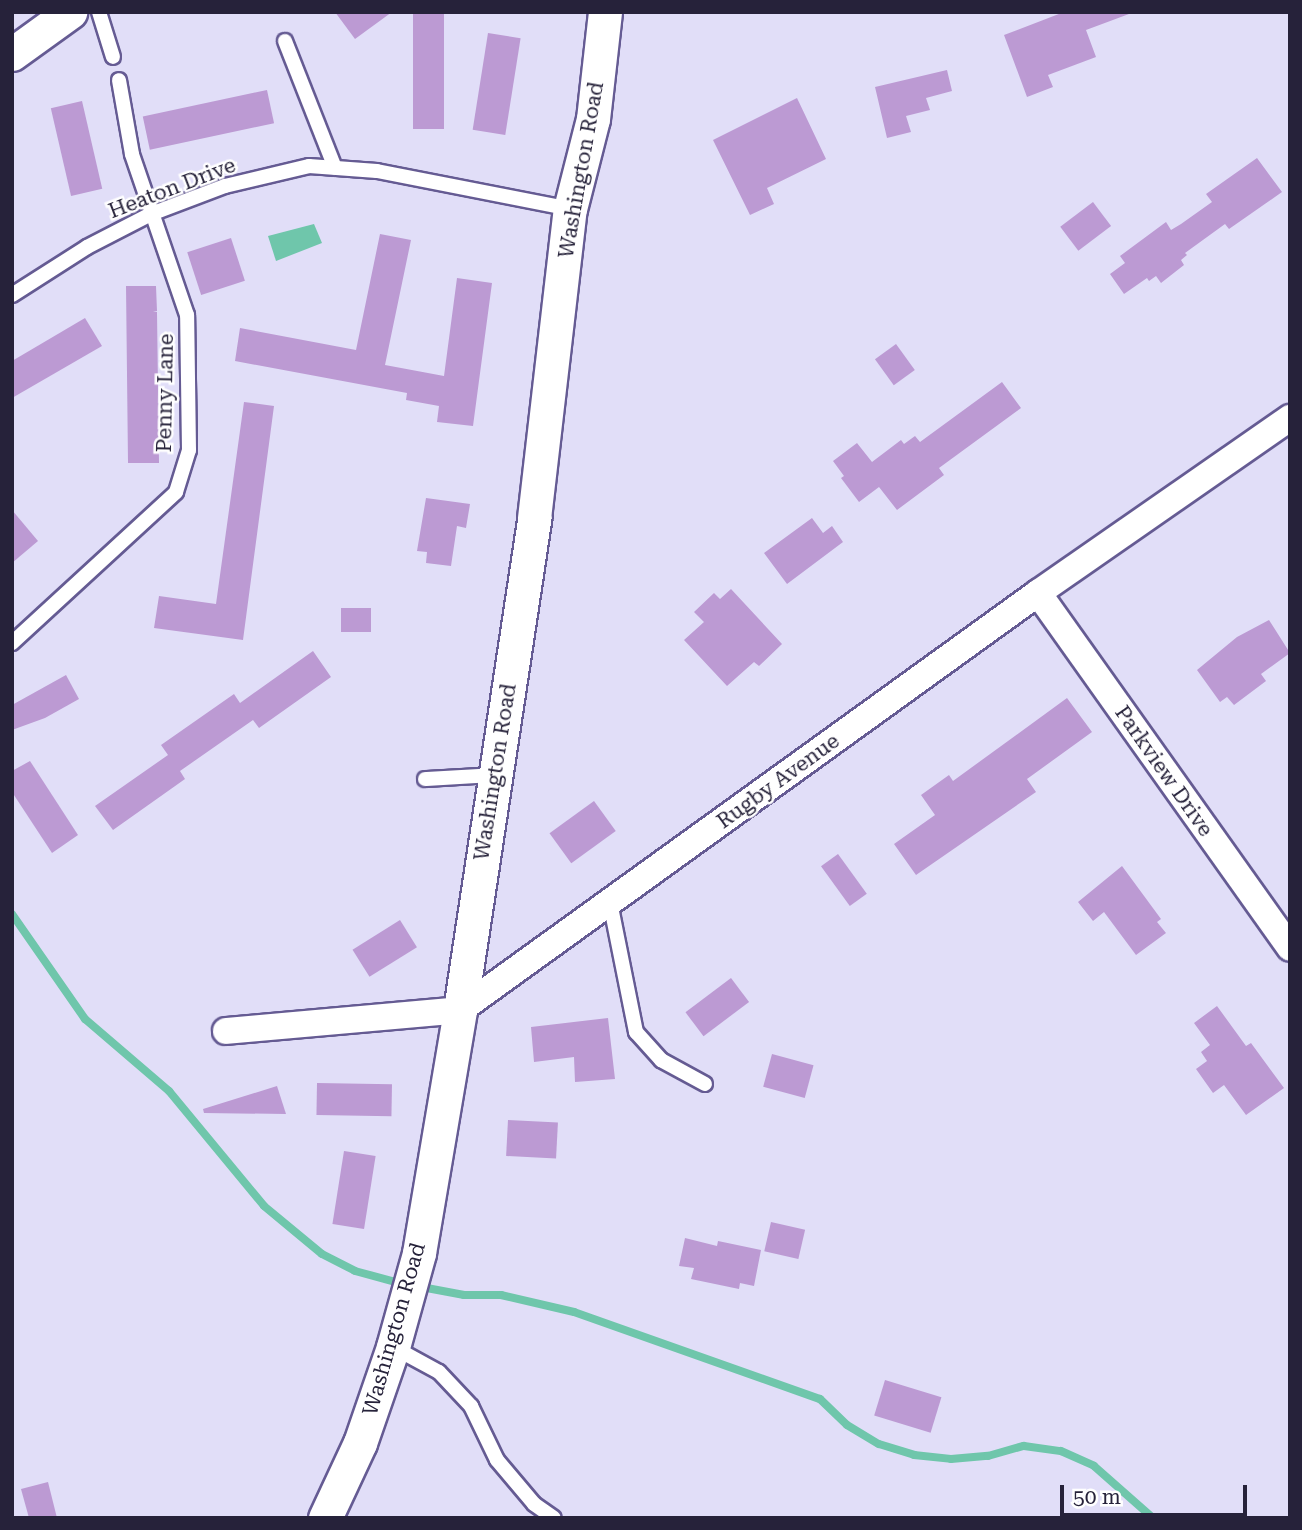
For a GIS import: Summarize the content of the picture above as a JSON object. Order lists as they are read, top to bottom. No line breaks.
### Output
{"streets":{"street":["Washington Road","Parkview Drive","Rugby Avenue"],"lane":["Heaton Drive","Penny Lane"]},"crossings":[["Washington Road","Heaton Drive"],["Washington Road","Rugby Avenue"],["Heaton Drive","Penny Lane"],["Parkview Drive","Rugby Avenue"]],"scale_bar":"50 m"}
